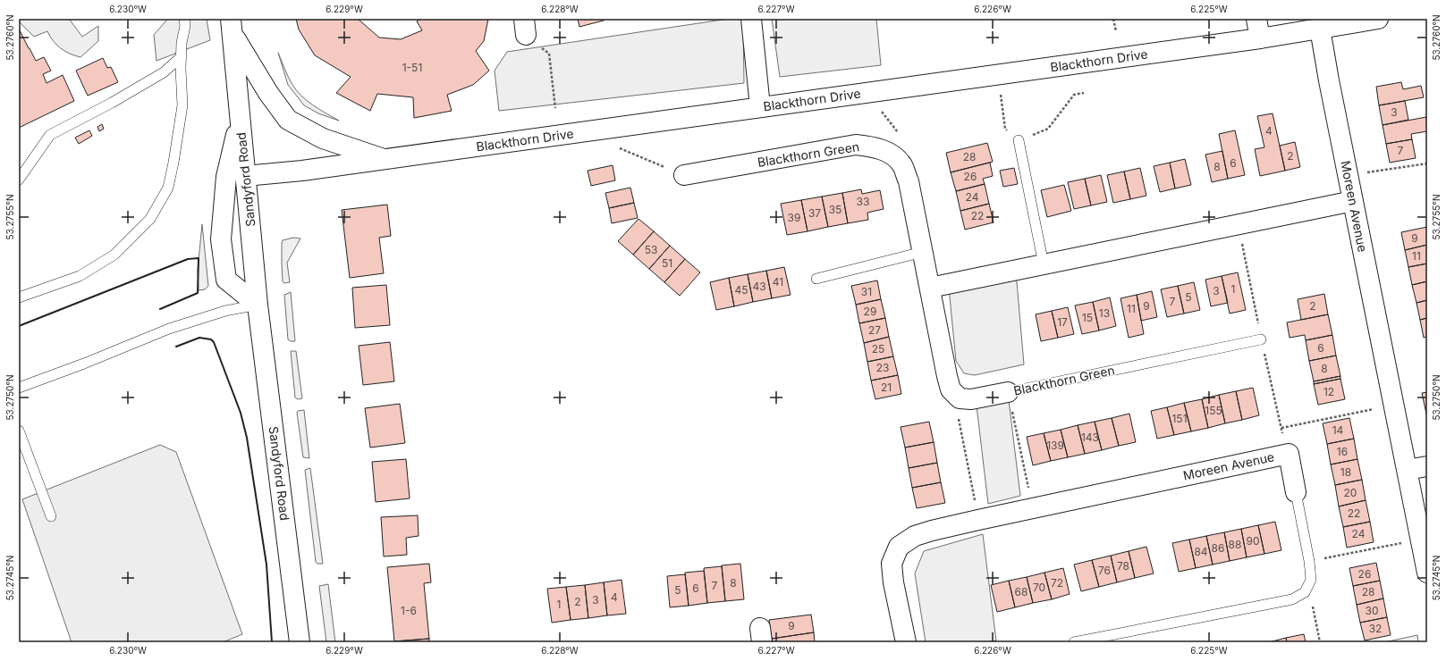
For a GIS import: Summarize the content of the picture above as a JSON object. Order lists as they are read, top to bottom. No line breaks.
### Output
{"streets":{"street":["Blackthorn Drive","Blackthorn Green","Sandyford Road","Moreen Avenue"]},"crossings":[["Blackthorn Drive","Sandyford Road"],["Blackthorn Drive","Moreen Avenue"]],"house_numbers":["1-51","3","4","7","2","28","6","8","26","24","33","35","37","22","39","9","53","11","51","41","43","1","45","3","31","5","7","9","2","11","29","13","15","17","27","6","25","23","8","21","12","155","151","14","143","139","16","18","20","22","24","90","88","86","84","78","76","26","8","72","7","70","6","5","68","28","4","3","2","1","1-6","30","9","32"],"coordinates":["6.230°W","6.229°W","6.228°W","6.227°W","6.226°W","6.225°W","53.2760°N","53.2755°N","53.2750°N","53.2745°N"]}
